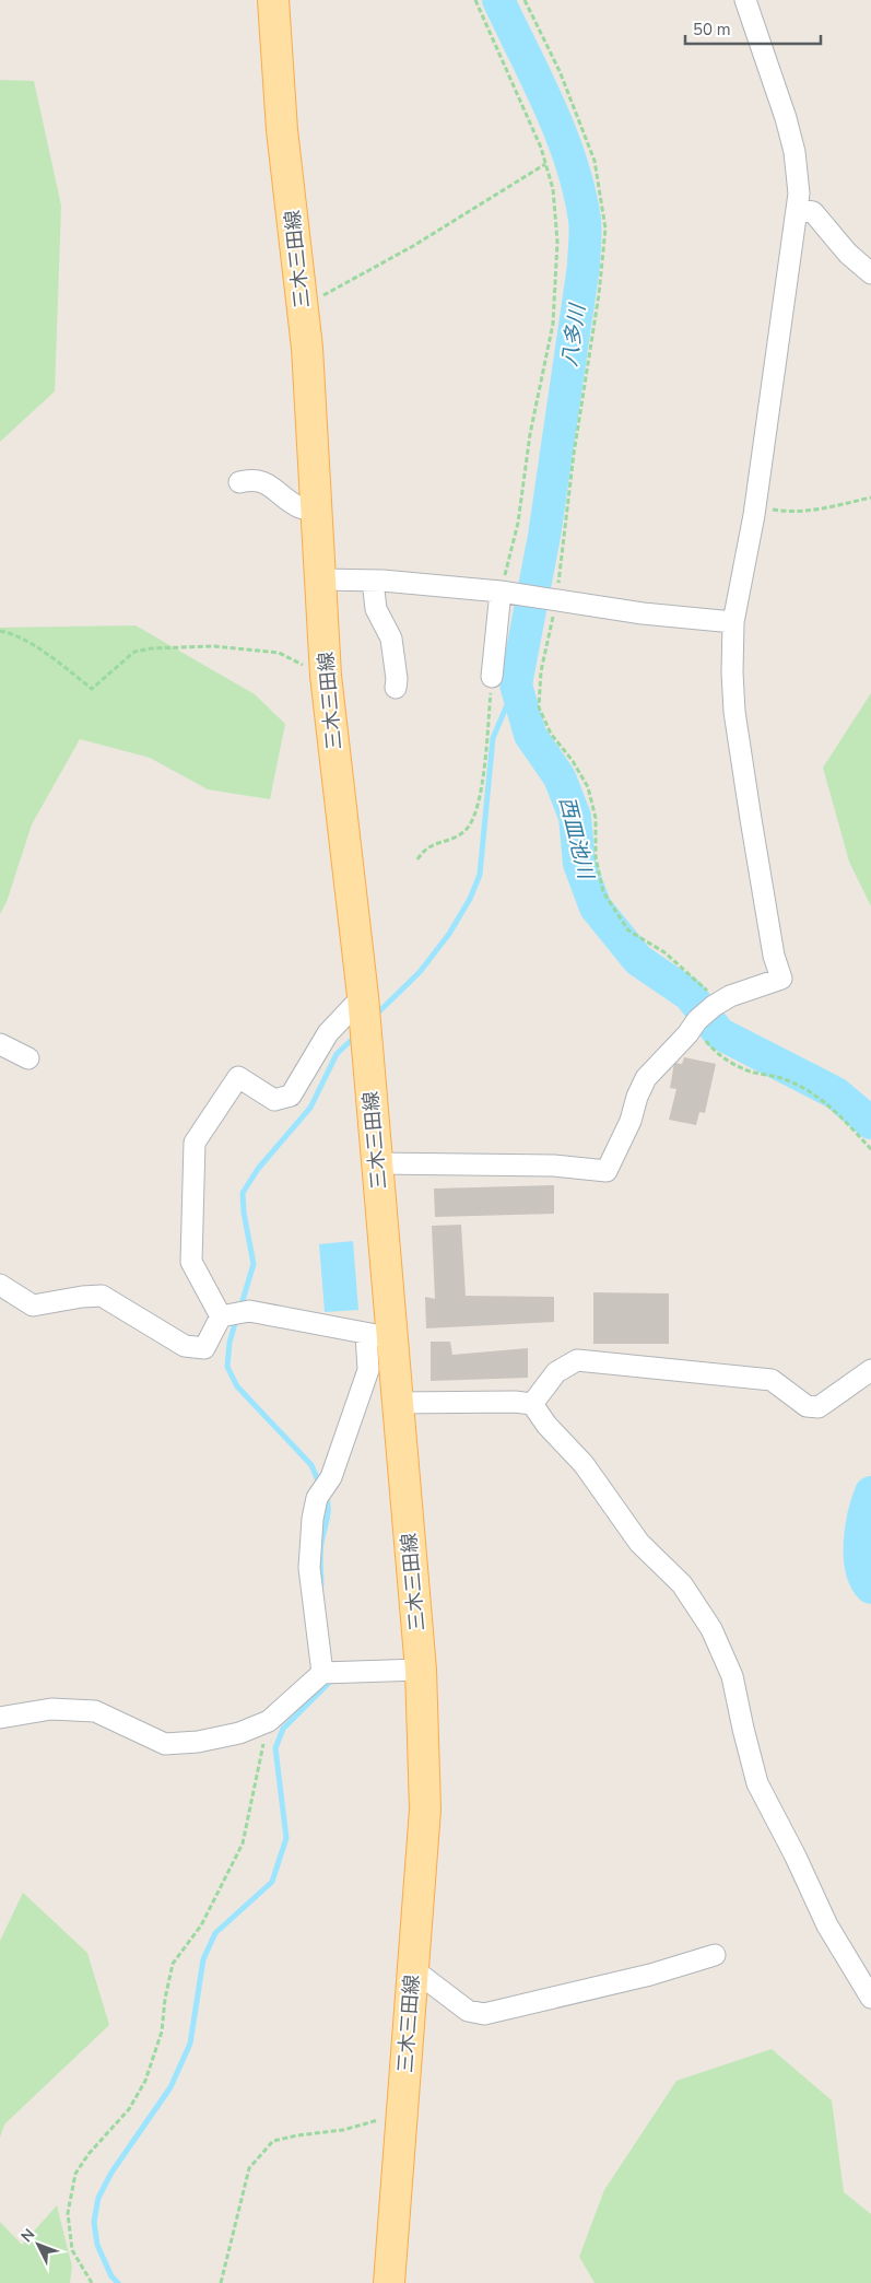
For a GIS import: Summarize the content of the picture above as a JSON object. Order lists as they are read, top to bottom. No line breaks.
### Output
{"streets":{"main road":["三木三田線"]},"water":["八多川","西皿池川"],"scale_bar":"50 m","north":"top left"}
